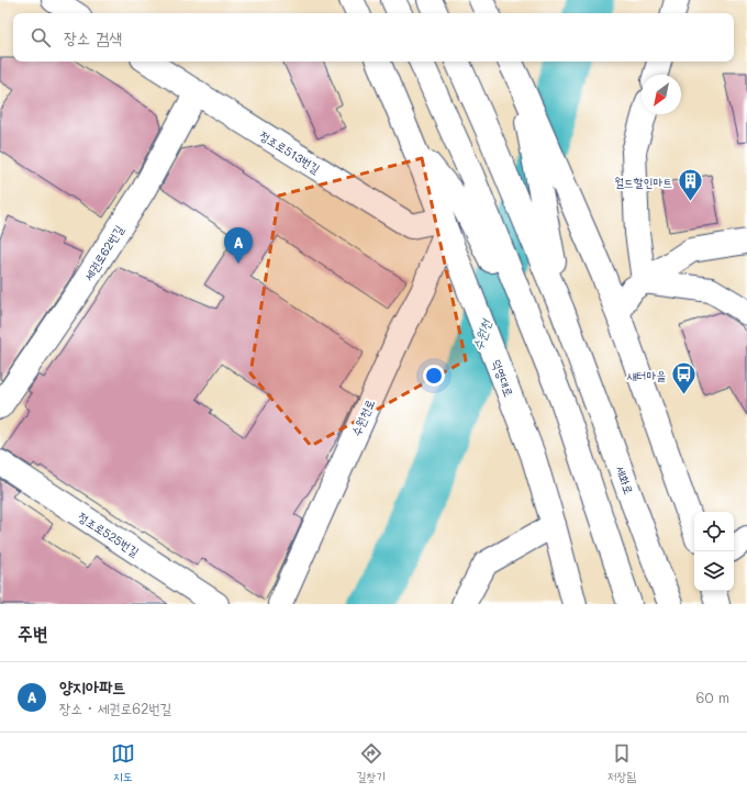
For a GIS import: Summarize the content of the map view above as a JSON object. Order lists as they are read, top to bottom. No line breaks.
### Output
{"streets":{"main road":["정조로513번길","세권로62번길","덕영대로","수원천로","세화로","정조로525번길"]},"crossings":[["정조로513번길","세권로62번길"],["정조로513번길","덕영대로"],["정조로513번길","수원천로"],["덕영대로","수원천로"]],"water":["수원천"],"places":{"building":["월드할인마트"],"bus stop":["새터마을"]},"north":"bottom left","page":{"search":"장소 검색","pins":"A","heading":"주변","list":[{"mark":"A","name":"양지아파트","note":"장소 · 세권로62번길","value":"60 m"}],"nav":["지도","길찾기","저장됨"]}}
